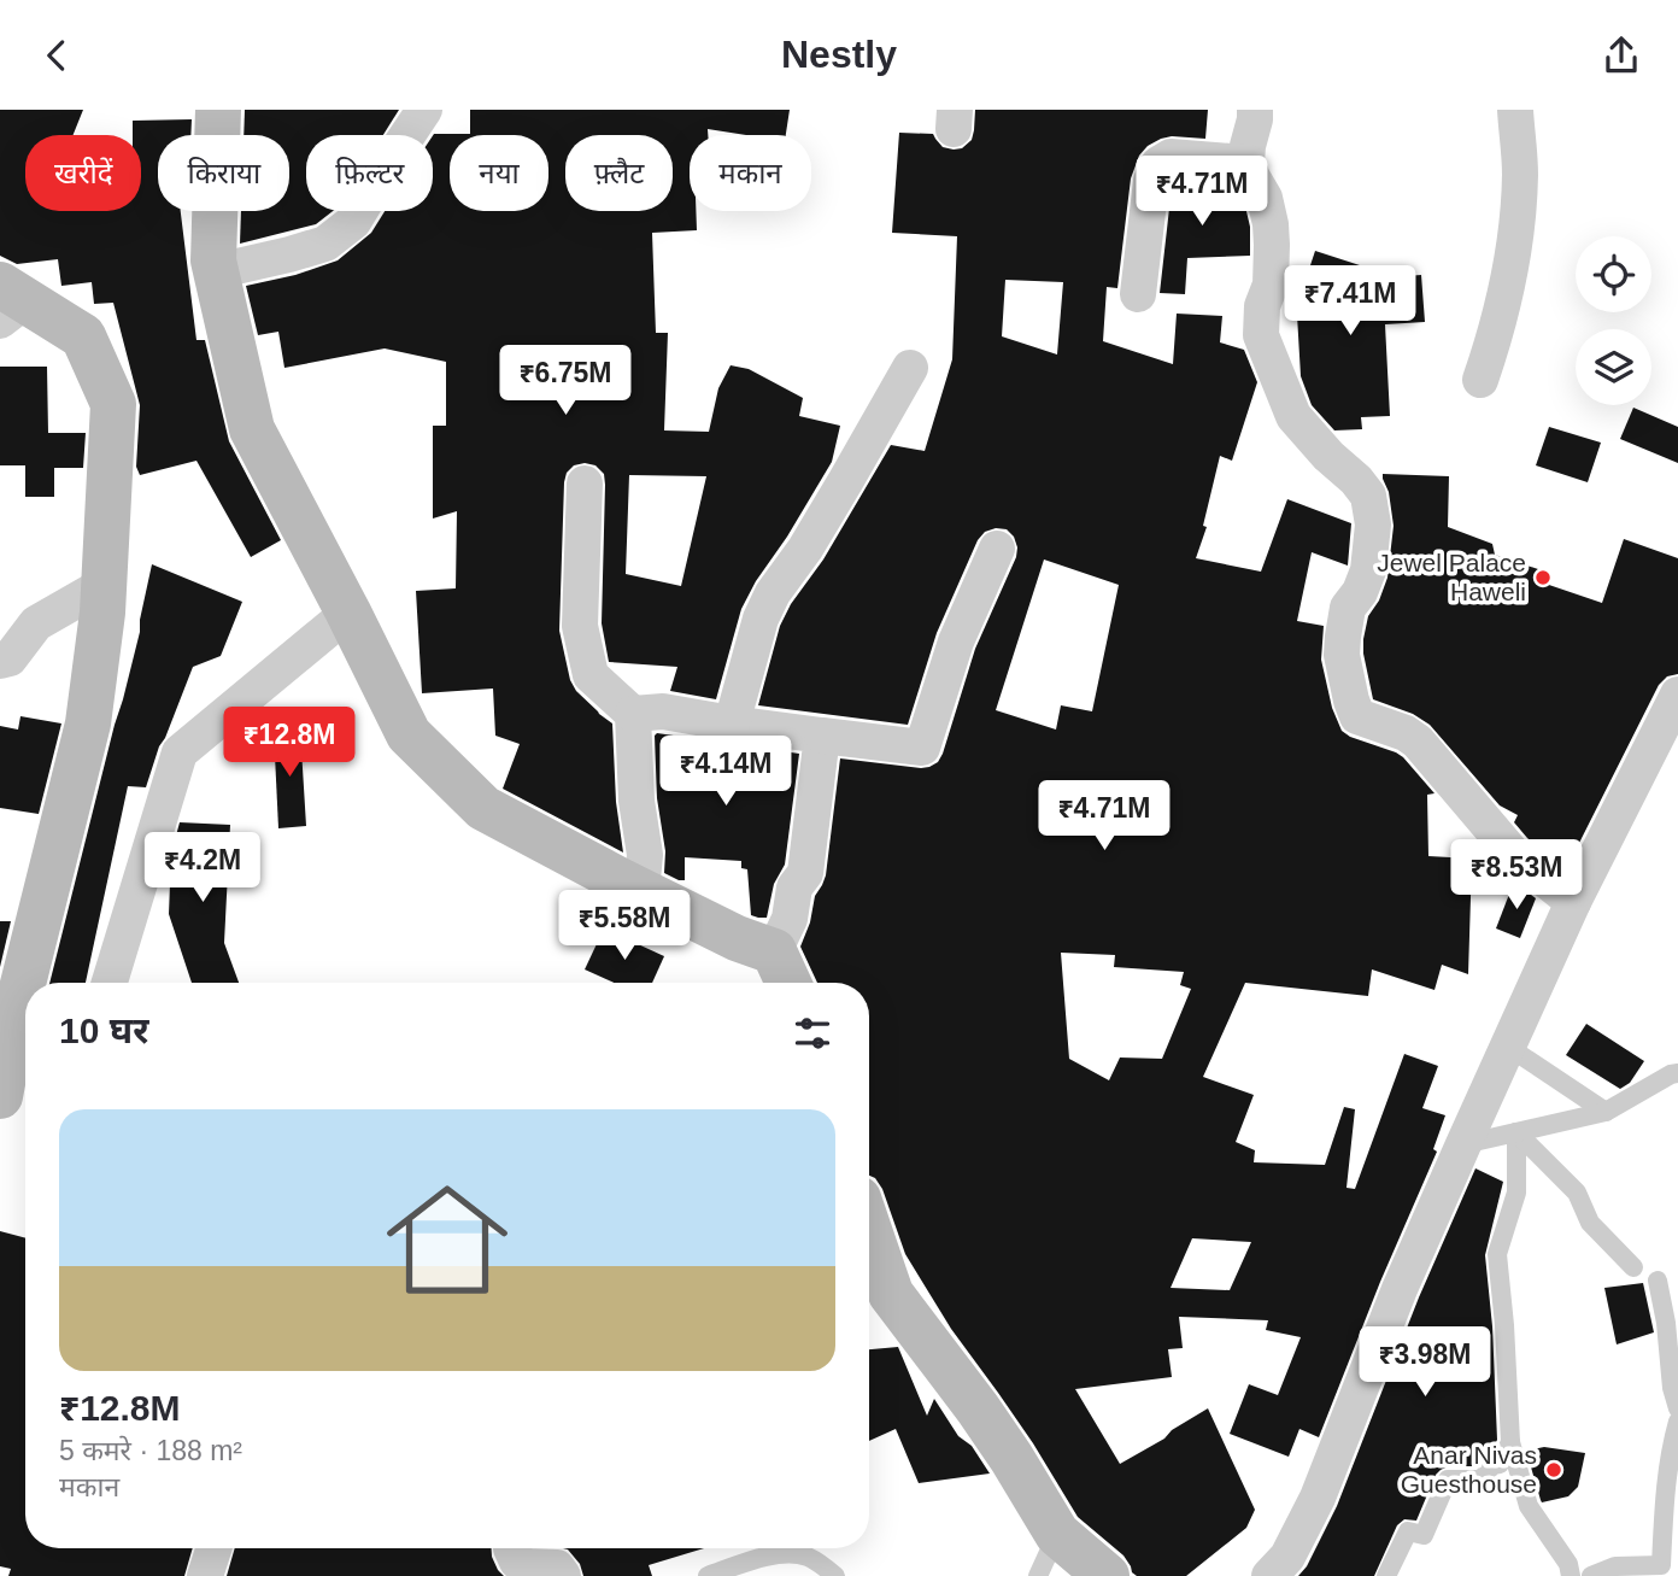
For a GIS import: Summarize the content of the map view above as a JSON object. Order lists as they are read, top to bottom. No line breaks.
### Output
{"places":["Jewel Palace Haweli","Anar Nivas Guesthouse"],"page":{"header":"Nestly","chip":["खरीदें","किराया","फ़िल्टर","नया","फ़्लैट","मकान"],"price":["₹4.71M","₹7.41M","₹6.75M","₹12.8M","₹4.14M","₹4.71M","₹4.2M","₹8.53M","₹5.58M","₹3.98M"],"heading":"10 घर","list":[{"name":"₹12.8M","note":"5 कमरे · 188 m² · मकान"}]}}
